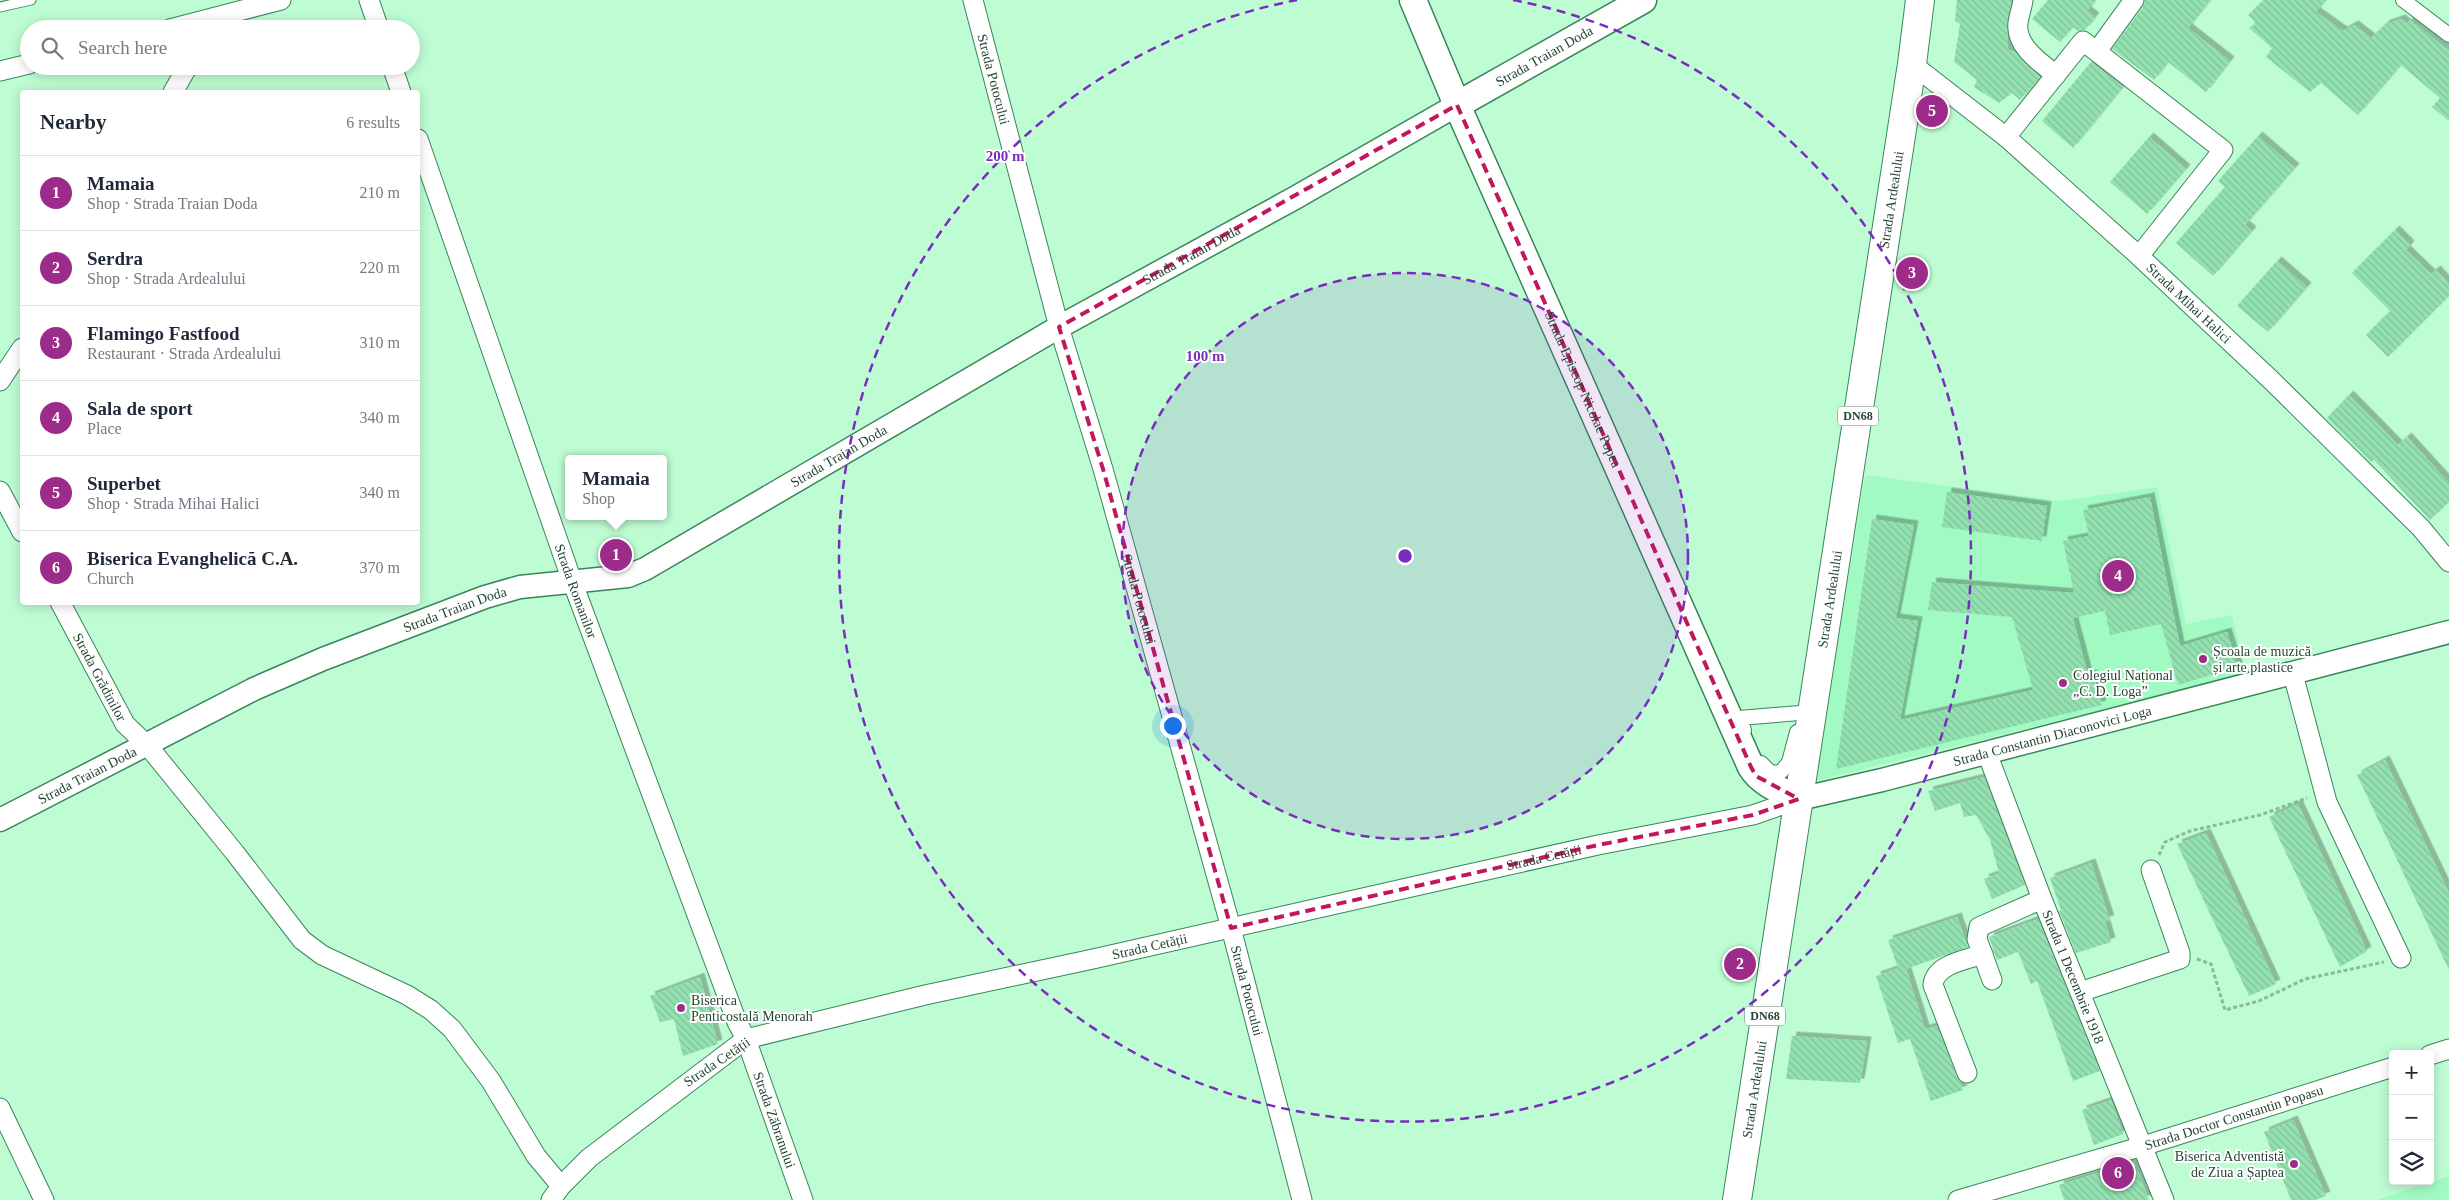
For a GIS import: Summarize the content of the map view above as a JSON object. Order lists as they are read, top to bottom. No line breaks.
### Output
{"streets":{"main road":["Strada Traian Doda","Strada Ardealului","Strada Episcop Nicolae Popea","DN68"],"street":["Strada Potocului","Strada Mihai Halici","Strada Romanilor","Strada Grădinilor","Strada Constantin Diaconovici Loga","Strada Cetății","Strada 1 Decembrie 1918","Strada Doctor Constantin Popasu","Strada Zăbranului"]},"crossings":[["Strada Traian Doda","Strada Potocului"],["Strada Traian Doda","Strada Episcop Nicolae Popea"],["Strada Traian Doda","Strada Romanilor"],["Strada Traian Doda","Strada Grădinilor"],["Strada Potocului","Strada Cetății"],["Strada Ardealului","Strada Mihai Halici"],["Strada Ardealului","Strada Episcop Nicolae Popea"],["Strada Ardealului","Strada Constantin Diaconovici Loga"],["Strada Ardealului","Strada Cetății"],["Strada Episcop Nicolae Popea","Strada Constantin Diaconovici Loga"],["Strada Episcop Nicolae Popea","Strada Cetății"],["Strada Romanilor","Strada Cetății"],["Strada Romanilor","Strada Zăbranului"],["Strada Grădinilor","Strada Cetății"],["Strada Constantin Diaconovici Loga","Strada Cetății"],["Strada Constantin Diaconovici Loga","Strada 1 Decembrie 1918"],["Strada Cetății","Strada Zăbranului"],["Strada 1 Decembrie 1918","Strada Doctor Constantin Popasu"]],"places":["Școala de muzică și arte plastice","Colegiul Național „C. D. Loga”","Biserica Penticostală Menorah","Biserica Adventistă de Ziua a Șaptea"],"page":{"search":"Search here","heading":["Nearby","6 results"],"pins":["5","3","1","4","2","6"],"list":[{"mark":"1","name":"Mamaia","note":"Shop · Strada Traian Doda","value":"210 m"},{"mark":"2","name":"Serdra","note":"Shop · Strada Ardealului","value":"220 m"},{"mark":"3","name":"Flamingo Fastfood","note":"Restaurant · Strada Ardealului","value":"310 m"},{"mark":"4","name":"Sala de sport","note":"Place","value":"340 m"},{"mark":"5","name":"Superbet","note":"Shop · Strada Mihai Halici","value":"340 m"},{"mark":"6","name":"Biserica Evanghelică C.A.","note":"Church","value":"370 m"}],"popup":["Mamaia","Shop"],"map_buttons":["+","−"]},"rings":["200 m","100 m"]}
